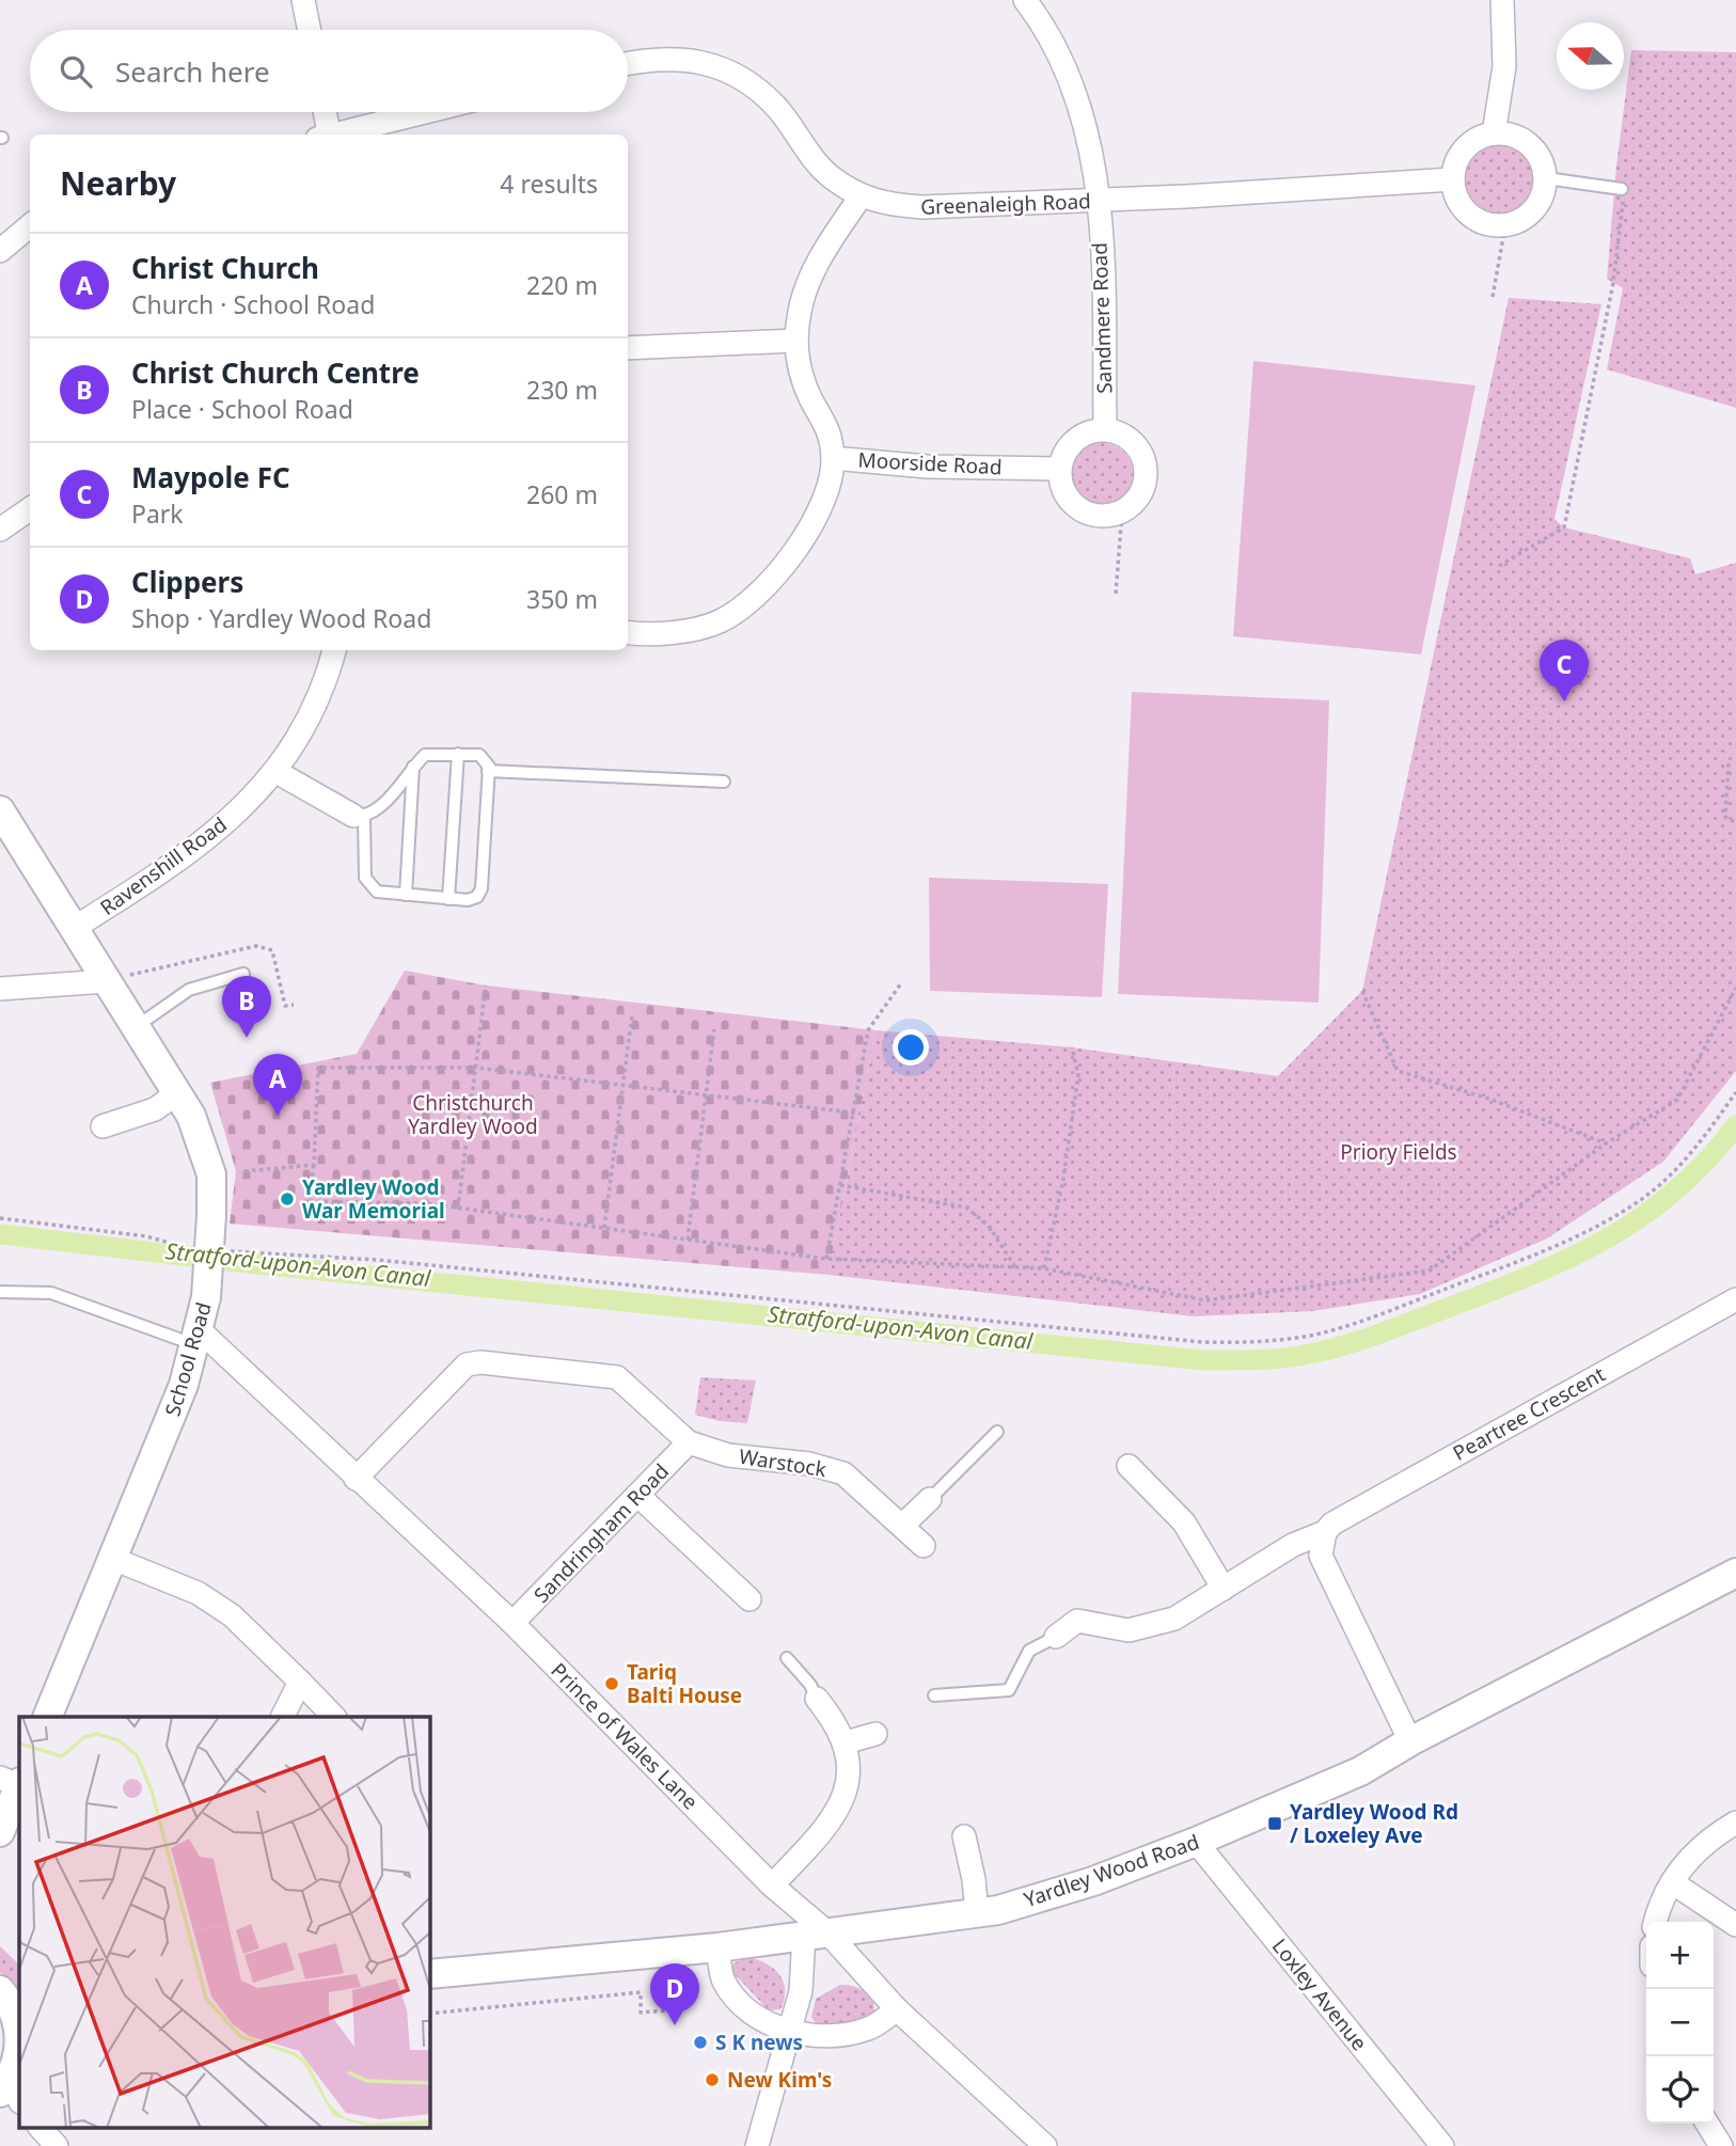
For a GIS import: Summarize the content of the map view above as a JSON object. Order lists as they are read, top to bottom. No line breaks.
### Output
{"streets":{"street":["Greenaleigh Road","Sandmere Road","Moorside Road","Ravenshill Road","School Road","Peartree Crescent","Warstock","Sandringham Road","Prince of Wales Lane","Yardley Wood Road","Loxley Avenue"]},"crossings":[["Greenaleigh Road","Sandmere Road"],["Sandmere Road","Moorside Road"],["Ravenshill Road","School Road"],["School Road","Prince of Wales Lane"],["Warstock","Sandringham Road"],["Sandringham Road","Prince of Wales Lane"],["Prince of Wales Lane","Yardley Wood Road"],["Yardley Wood Road","Loxley Avenue"]],"water":["Stratford-upon-Avon Canal"],"parks":["Christchurch Yardley Wood","Priory Fields"],"places":{"other":["Yardley Wood War Memorial","Tariq Balti House","S K news","New Kim's"],"transit":["Yardley Wood Rd / Loxeley Ave"]},"north":"left","page":{"search":"Search here","heading":["Nearby","4 results"],"list":[{"mark":"A","name":"Christ Church","note":"Church · School Road","value":"220 m"},{"mark":"B","name":"Christ Church Centre","note":"Place · School Road","value":"230 m"},{"mark":"C","name":"Maypole FC","note":"Park","value":"260 m"},{"mark":"D","name":"Clippers","note":"Shop · Yardley Wood Road","value":"350 m"}],"pins":["C","B","A","D"],"map_buttons":["+","−"]}}
